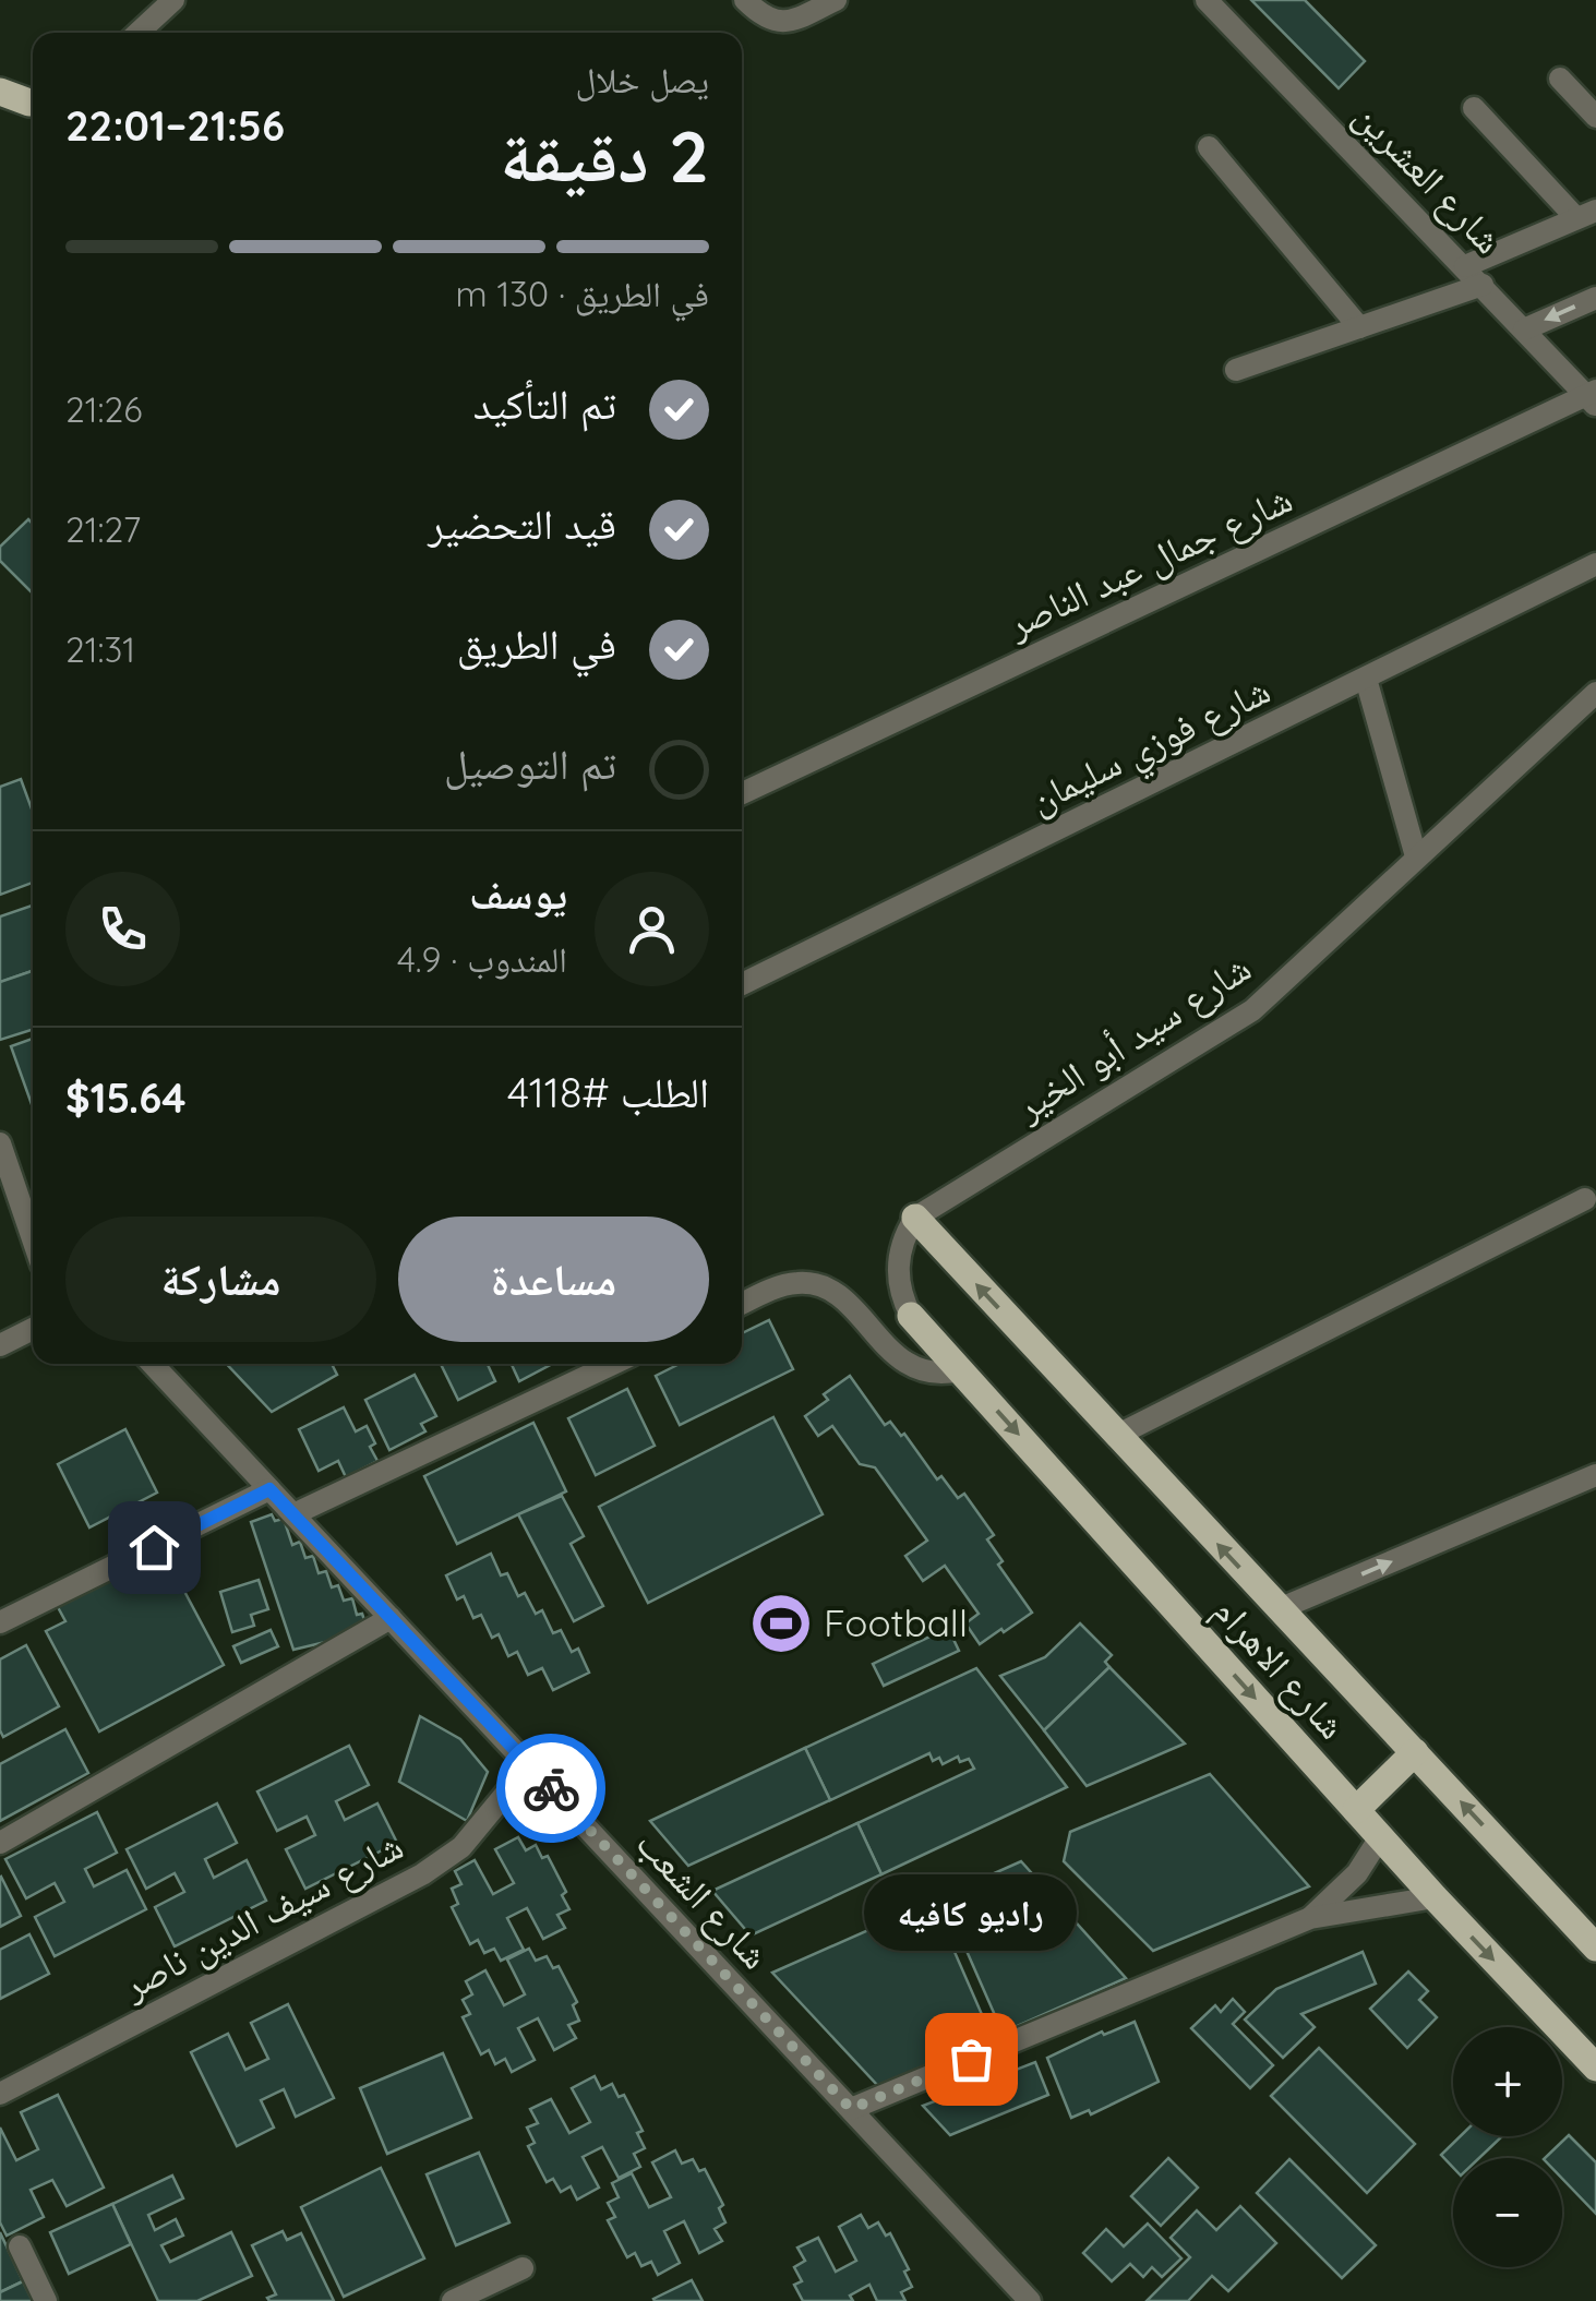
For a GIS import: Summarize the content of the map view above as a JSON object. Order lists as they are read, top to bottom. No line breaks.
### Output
{"streets":{"main road":["شارع الاهرام"],"street":["شارع العشرين","شارع جمال عبد الناصر","شارع فوزي سليمان","شارع سيد أبو الخير","شارع الشعب","شارع سيف الدين ناصر"]},"crossings":[["شارع العشرين","شارع جمال عبد الناصر"],["شارع سيد أبو الخير","شارع الاهرام"],["شارع الشعب","شارع سيف الدين ناصر"]],"places":{"sports":["Football"],"other":["راديو كافيه"]},"page":{"heading":["2 دقيقة","يصل خلال","21:56–22:01"],"panel":["يوسف","المندوب · 4.9","الطلب #4118","$15.64"],"bar":"في الطريق · 130 m","list":[["تم التأكيد","21:26"],["قيد التحضير","21:27"],["في الطريق","21:31"],"تم التوصيل"],"buttons":["مساعدة","مشاركة"],"bubble":"راديو كافيه","map_buttons":["+","−"]}}
